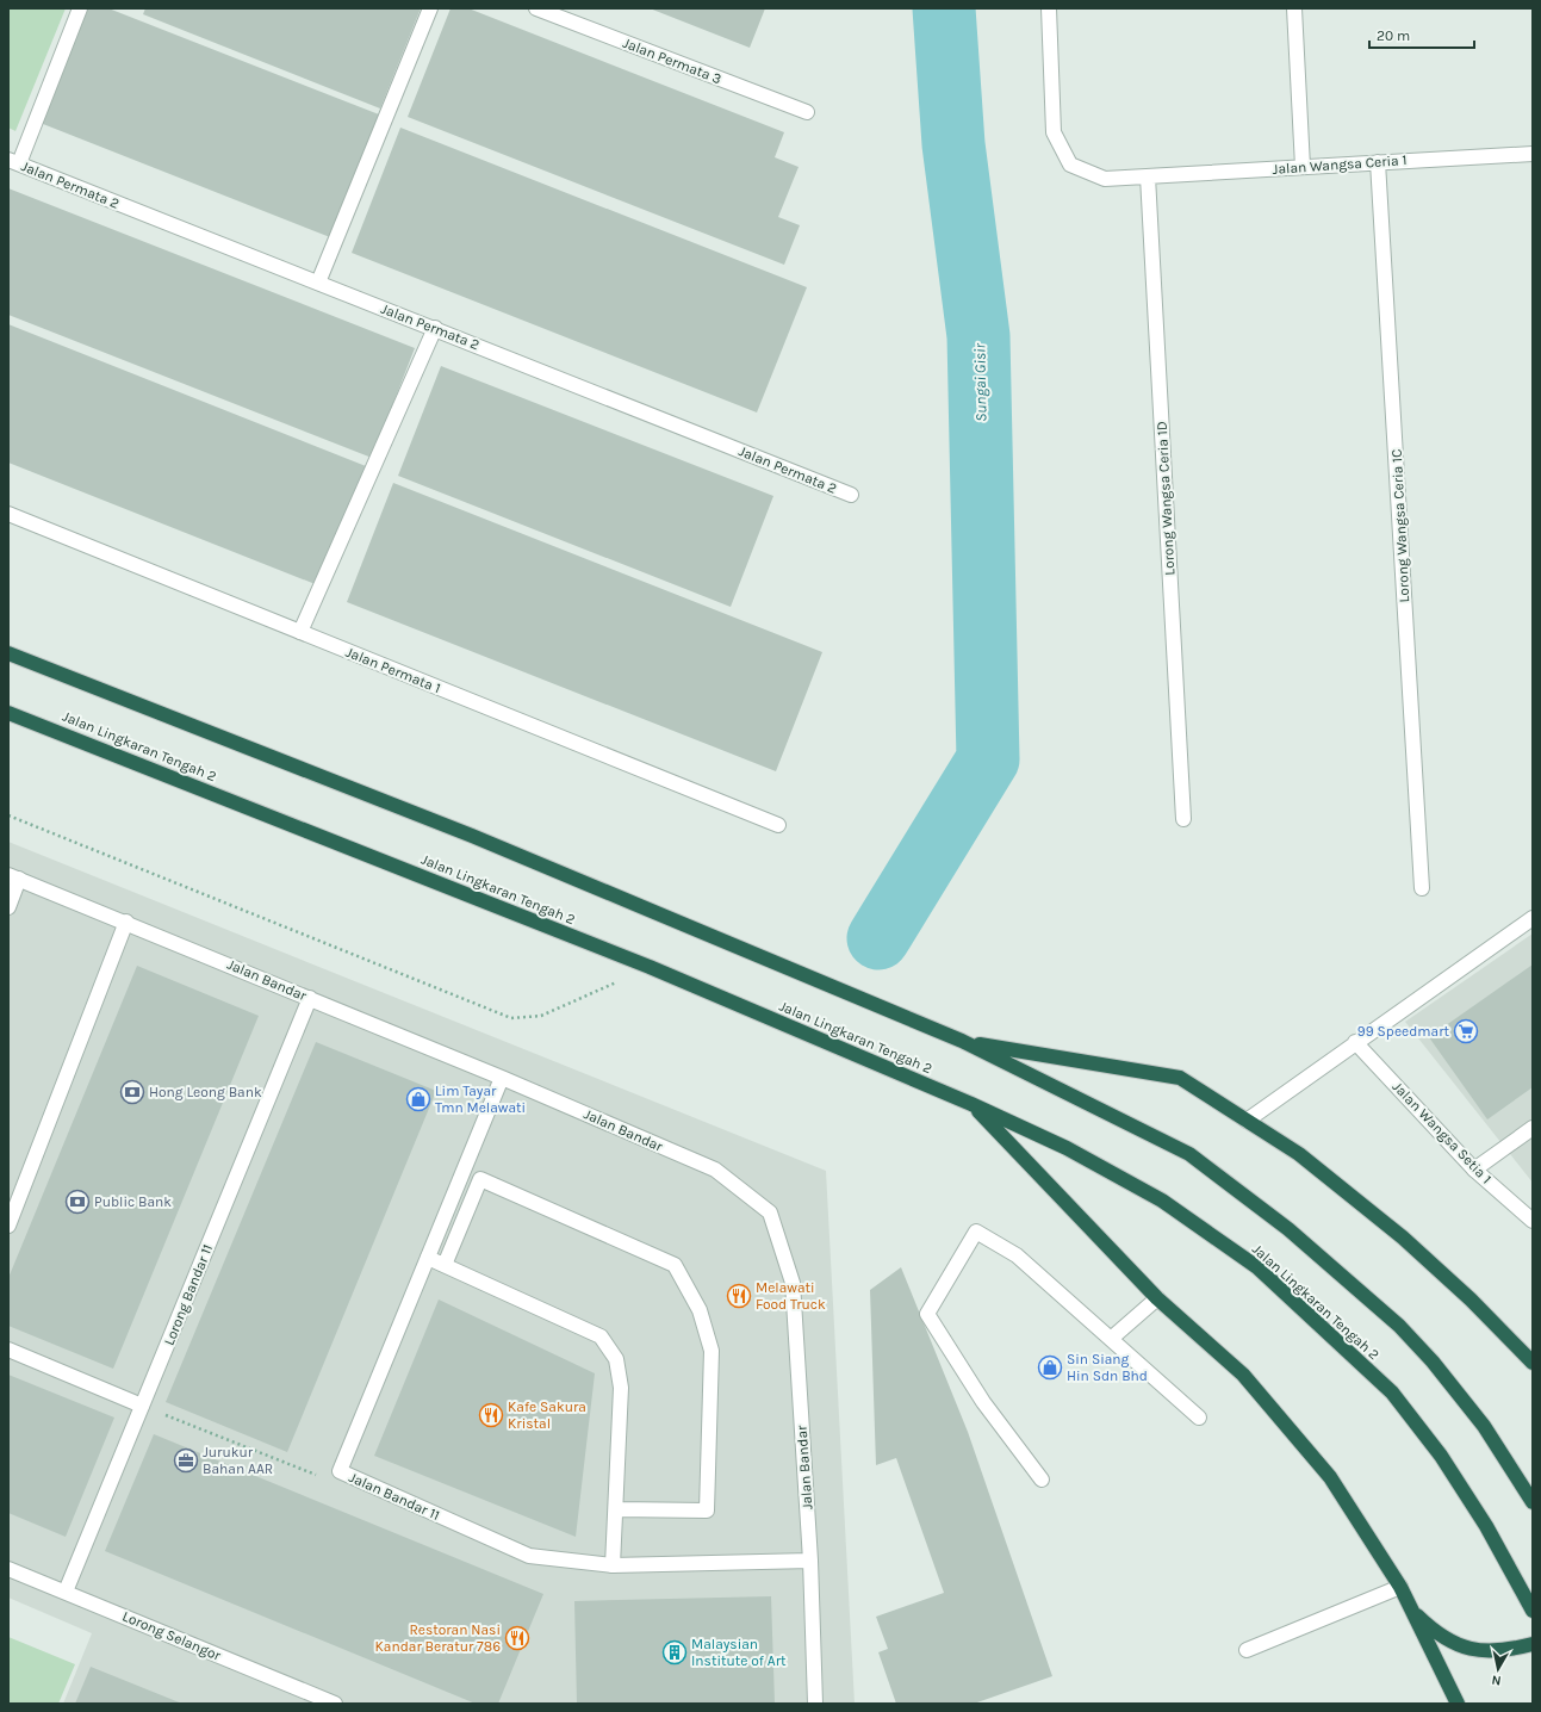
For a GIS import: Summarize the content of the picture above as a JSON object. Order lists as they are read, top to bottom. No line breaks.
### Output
{"streets":{"highway":["Jalan Lingkaran Tengah 2"],"street":["Jalan Permata 3","Jalan Wangsa Ceria 1","Jalan Permata 2","Lorong Wangsa Ceria 1D","Lorong Wangsa Ceria 1C","Jalan Permata 1","Jalan Bandar","Jalan Wangsa Setia 1","Lorong Bandar 11","Jalan Bandar 11","Lorong Selangor"]},"crossings":[["Jalan Wangsa Ceria 1","Lorong Wangsa Ceria 1D"],["Jalan Wangsa Ceria 1","Lorong Wangsa Ceria 1C"],["Jalan Bandar","Lorong Bandar 11"],["Jalan Bandar","Jalan Bandar 11"],["Lorong Bandar 11","Lorong Selangor"]],"water":["Sungai Gisir"],"places":{"supermarket":["99 Speedmart"],"bank":["Hong Leong Bank","Public Bank"],"shop":["Lim Tayar Tmn Melawati","Sin Siang Hin Sdn Bhd"],"restaurant":["Melawati Food Truck","Kafe Sakura Kristal","Restoran Nasi Kandar Beratur 786"],"office":["Jurukur Bahan AAR"],"building":["Malaysian Institute of Art"]},"scale_bar":"20 m","north":"bottom"}
